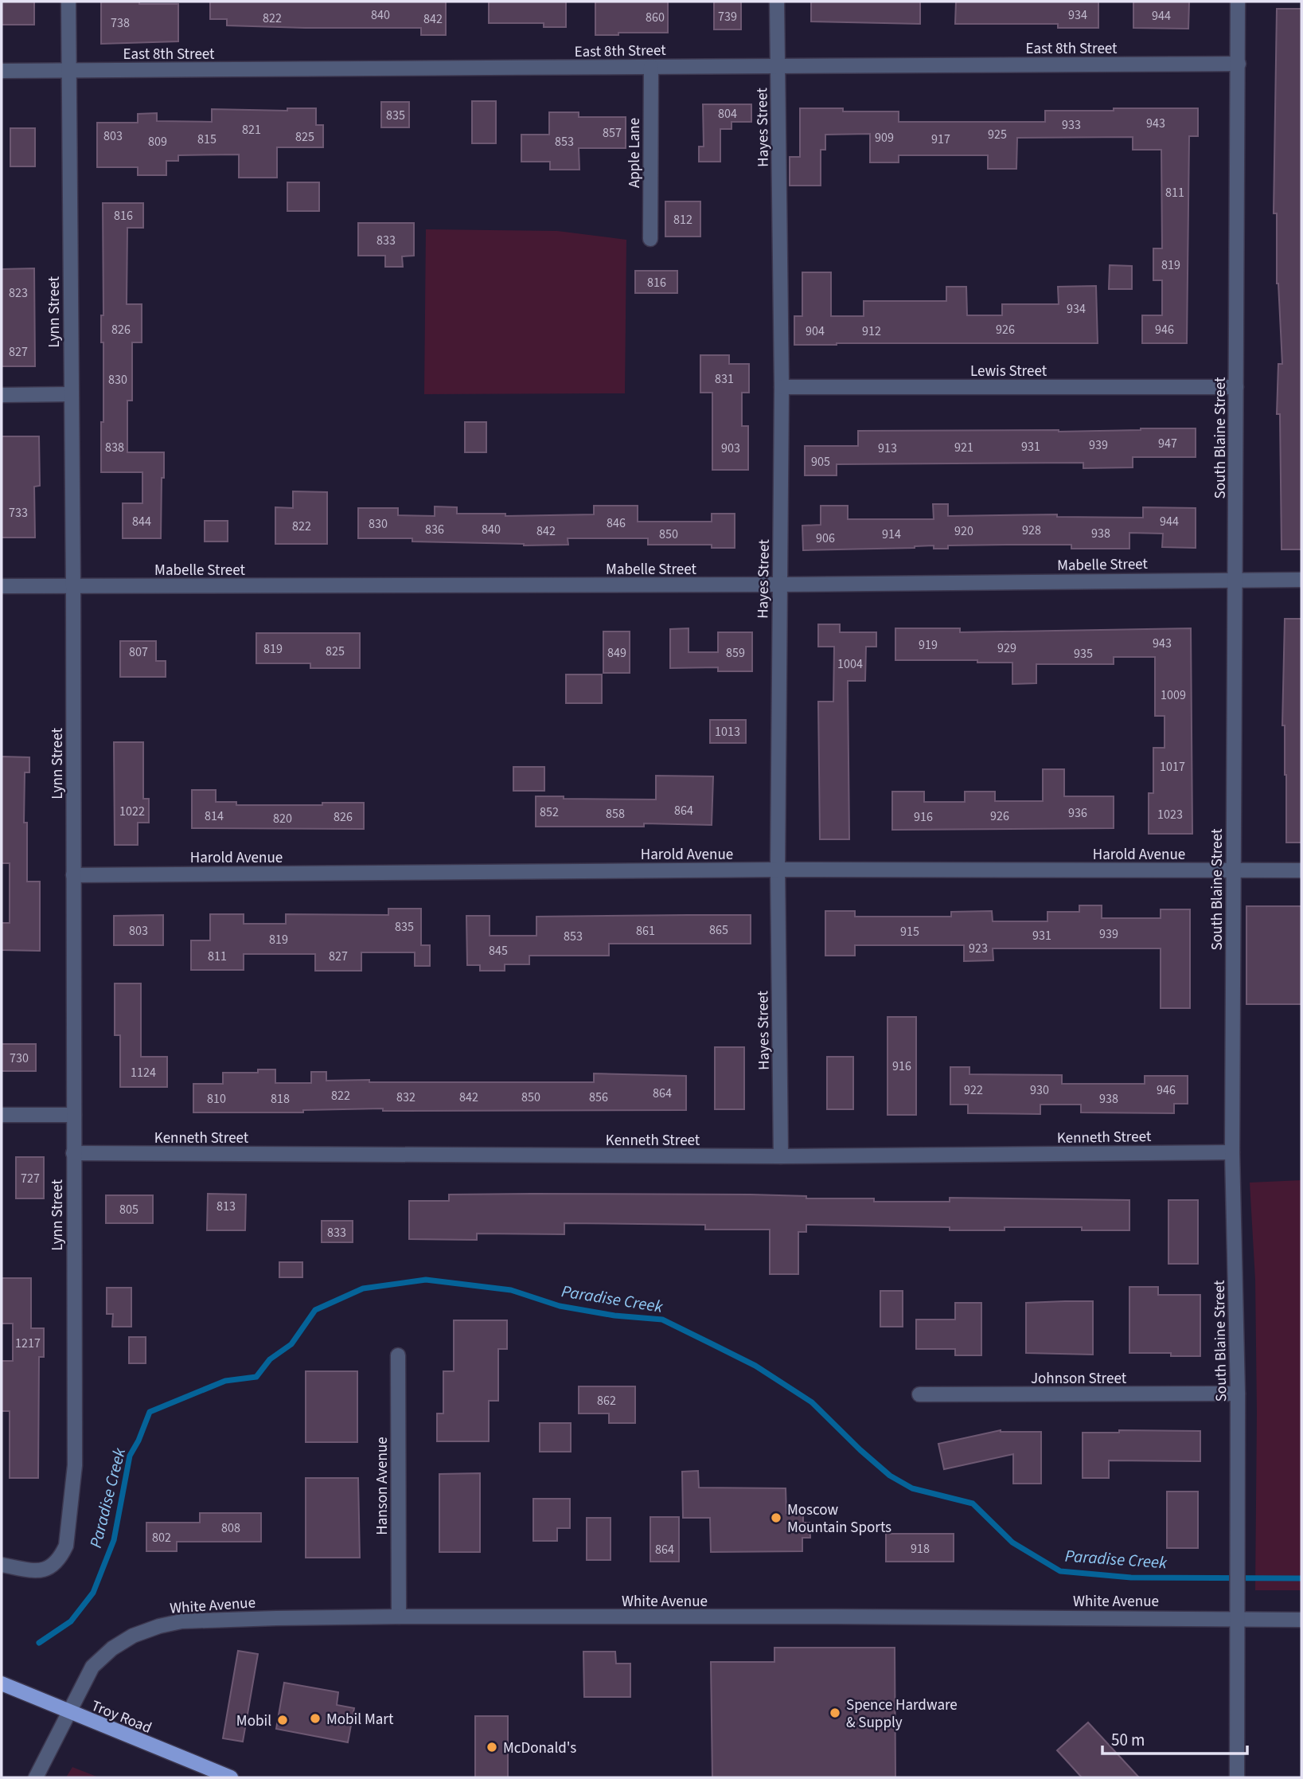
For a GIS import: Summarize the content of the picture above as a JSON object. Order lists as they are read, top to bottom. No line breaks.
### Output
{"streets":{"main road":["Troy Road"],"street":["East 8th Street","Hayes Street","Apple Lane","Lynn Street","Lewis Street","South Blaine Street","Mabelle Street","Harold Avenue","Kenneth Street","Johnson Street","Hanson Avenue","White Avenue"]},"crossings":[["East 8th Street","Hayes Street"],["East 8th Street","Apple Lane"],["East 8th Street","Lynn Street"],["East 8th Street","South Blaine Street"],["Hayes Street","Lewis Street"],["Hayes Street","Mabelle Street"],["Hayes Street","Harold Avenue"],["Hayes Street","Kenneth Street"],["Lynn Street","Mabelle Street"],["Lynn Street","Harold Avenue"],["Lynn Street","Kenneth Street"],["Lewis Street","South Blaine Street"],["South Blaine Street","Mabelle Street"],["South Blaine Street","Harold Avenue"],["South Blaine Street","Kenneth Street"],["South Blaine Street","Johnson Street"],["South Blaine Street","White Avenue"],["Hanson Avenue","White Avenue"],["White Avenue","Troy Road"]],"water":["Paradise Creek"],"places":["Moscow Mountain Sports","Spence Hardware & Supply","Mobil Mart","Mobil","McDonald's"],"house_numbers":["840","934","944","739","860","822","842","738","804","835","943","933","821","857","925","803","825","909","815","917","809","853","811","816","812","833","819","816","823","934","826","926","946","904","912","827","831","830","947","939","931","838","921","903","913","905","733","844","944","846","830","822","836","840","928","842","920","938","850","914","906","943","919","929","819","825","807","849","859","935","1004","1009","1013","1017","864","1022","852","936","858","1023","814","926","826","916","820","835","865","803","861","915","939","931","853","819","923","845","811","827","730","916","1124","922","930","946","864","822","832","842","850","856","810","818","938","727","813","805","833","1217","862","808","802","918","864"],"scale_bar":"50 m"}
